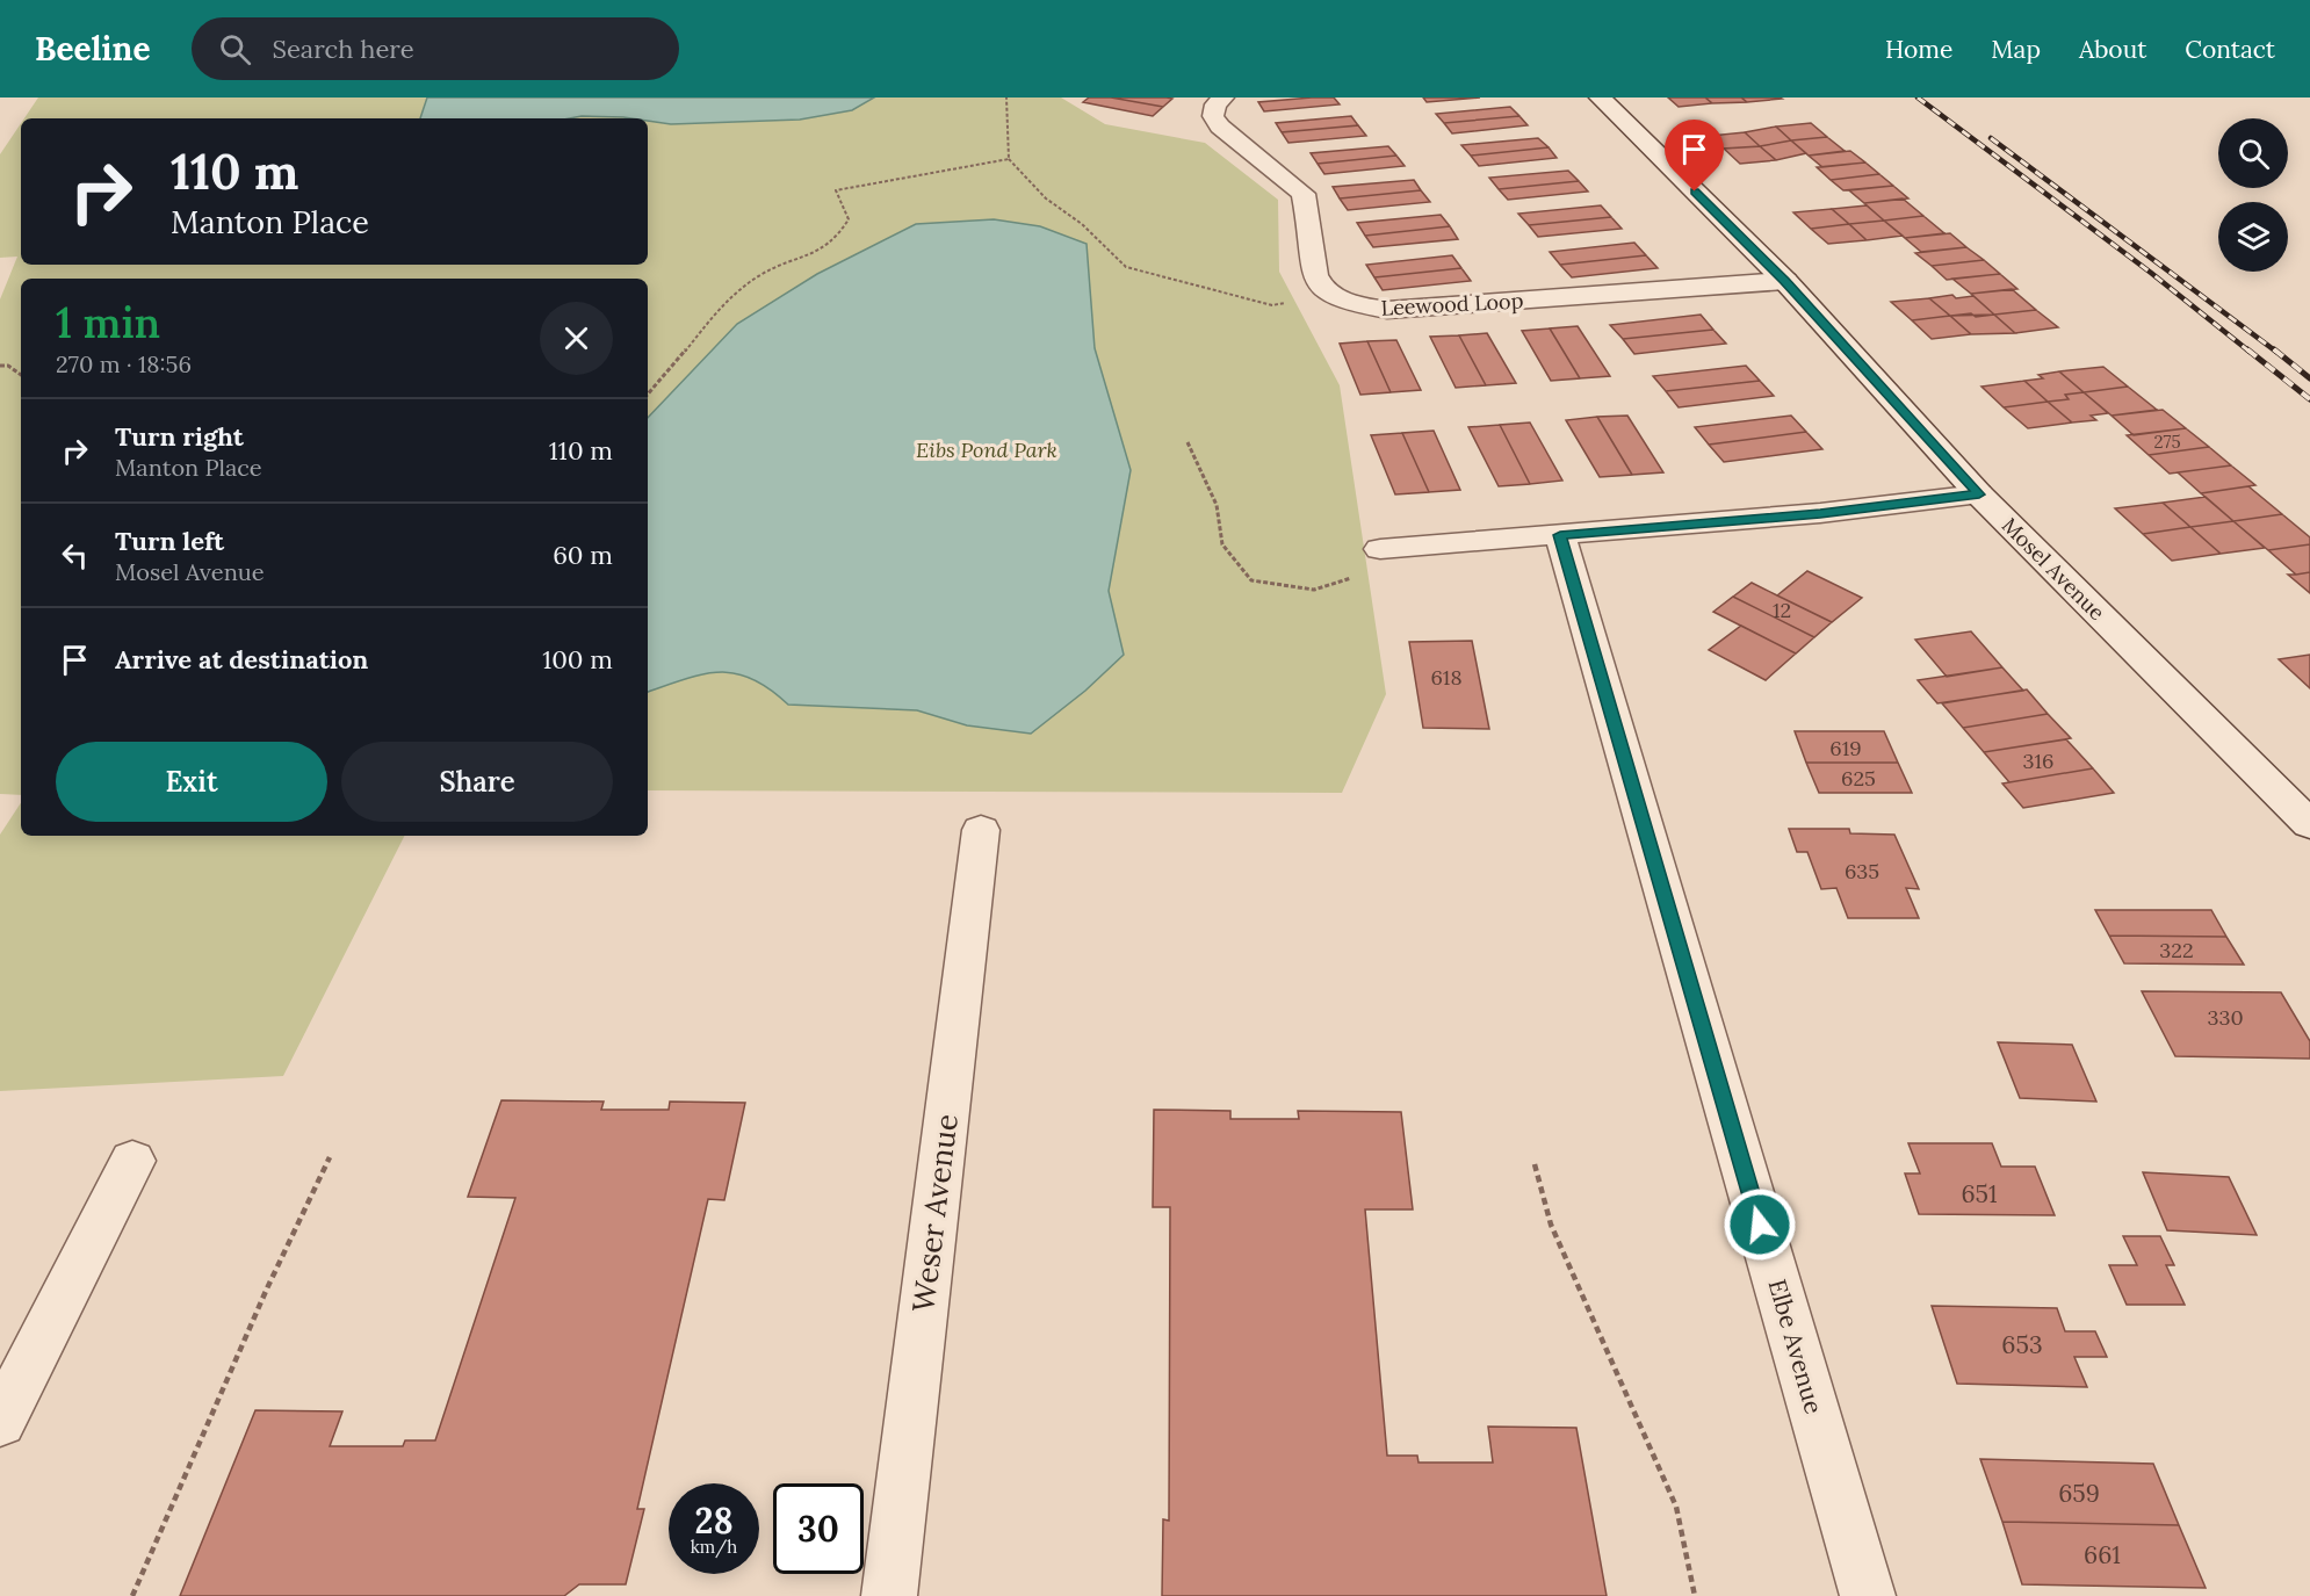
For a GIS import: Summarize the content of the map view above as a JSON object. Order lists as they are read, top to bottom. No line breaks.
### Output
{"streets":{"street":["Leewood Loop","Mosel Avenue","Weser Avenue","Elbe Avenue"]},"crossings":[["Leewood Loop","Mosel Avenue"]],"parks":["Eibs Pond Park"],"house_numbers":["275","12","618","619","316","625","635","322","330","651","653","659","661"],"page":{"header":"Beeline","search":"Search here","nav":["Home","Map","About","Contact"],"turn":["110 m","Manton Place"],"heading":["1 min","270 m · 18:56"],"list":[{"name":"Turn right","note":"Manton Place","value":"110 m"},{"name":"Turn left","note":"Mosel Avenue","value":"60 m"},{"name":"Arrive at destination","value":"100 m"}],"buttons":["Exit","Share"],"speed":"28 km/h","limit":"30"}}
